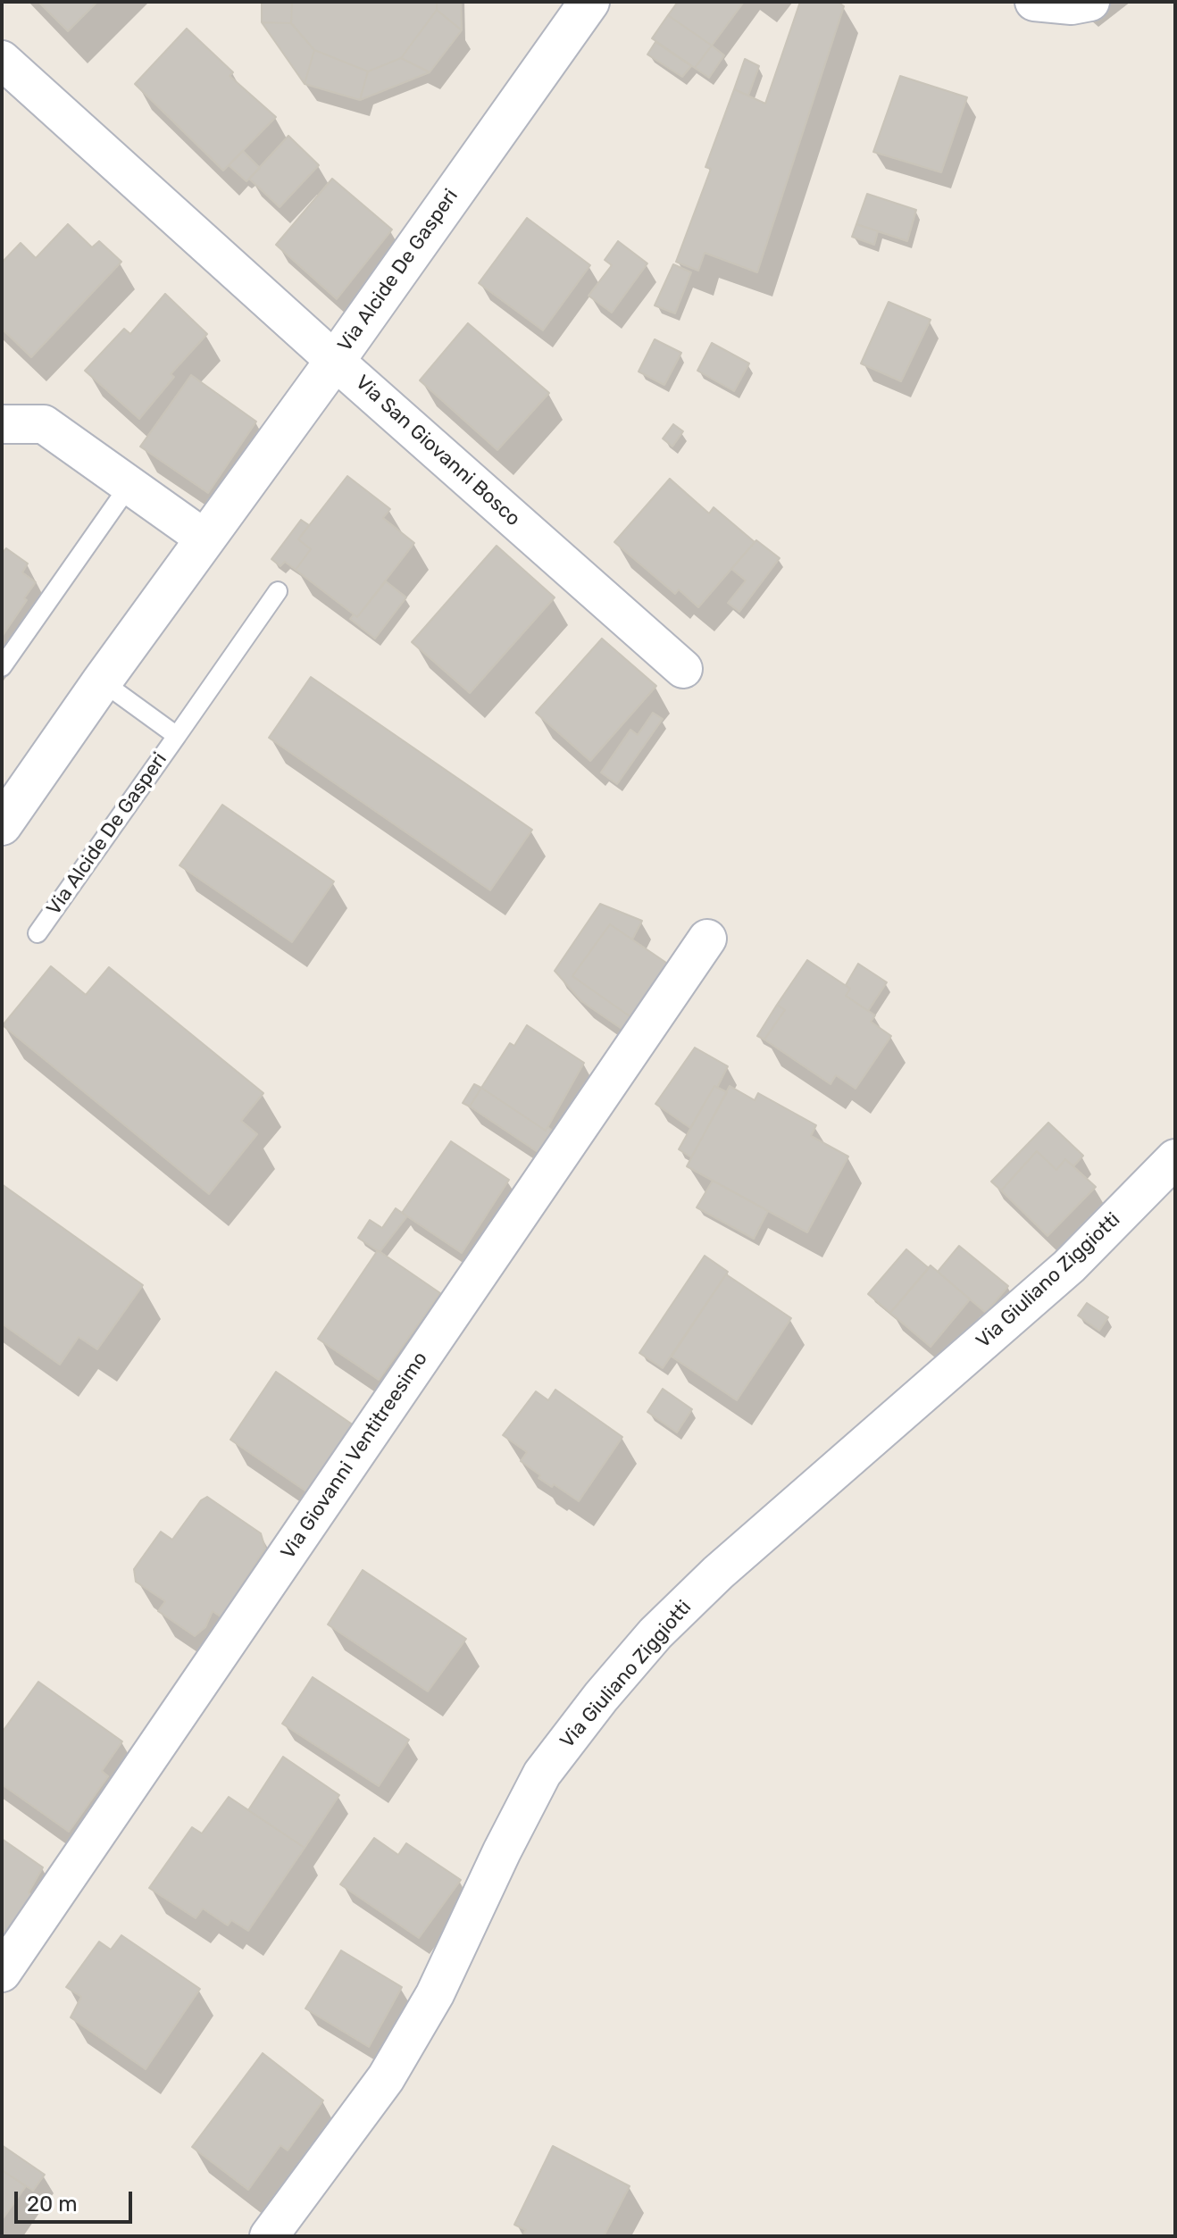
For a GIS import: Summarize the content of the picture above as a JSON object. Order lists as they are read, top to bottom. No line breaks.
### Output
{"streets":{"street":["Via Alcide De Gasperi","Via San Giovanni Bosco","Via Giuliano Ziggiotti","Via Giovanni Ventitreesimo"]},"crossings":[["Via Alcide De Gasperi","Via San Giovanni Bosco"]],"scale_bar":"20 m"}
